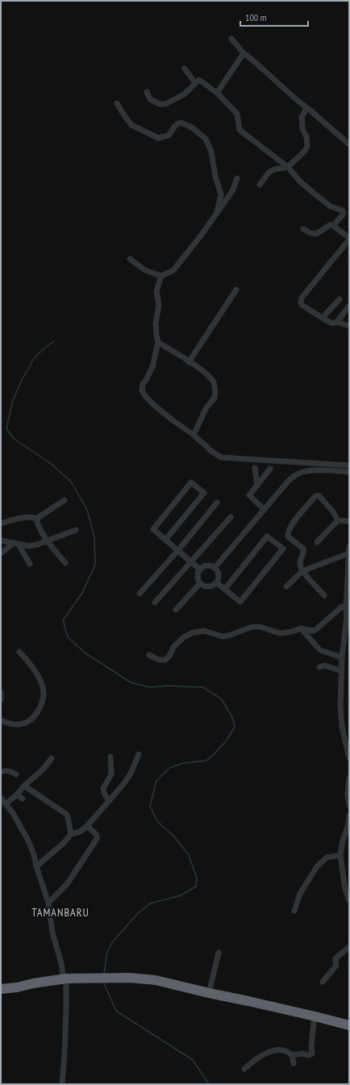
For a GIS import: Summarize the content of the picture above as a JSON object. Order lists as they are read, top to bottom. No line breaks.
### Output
{"districts":["TAMANBARU"],"scale_bar":"100 m"}
